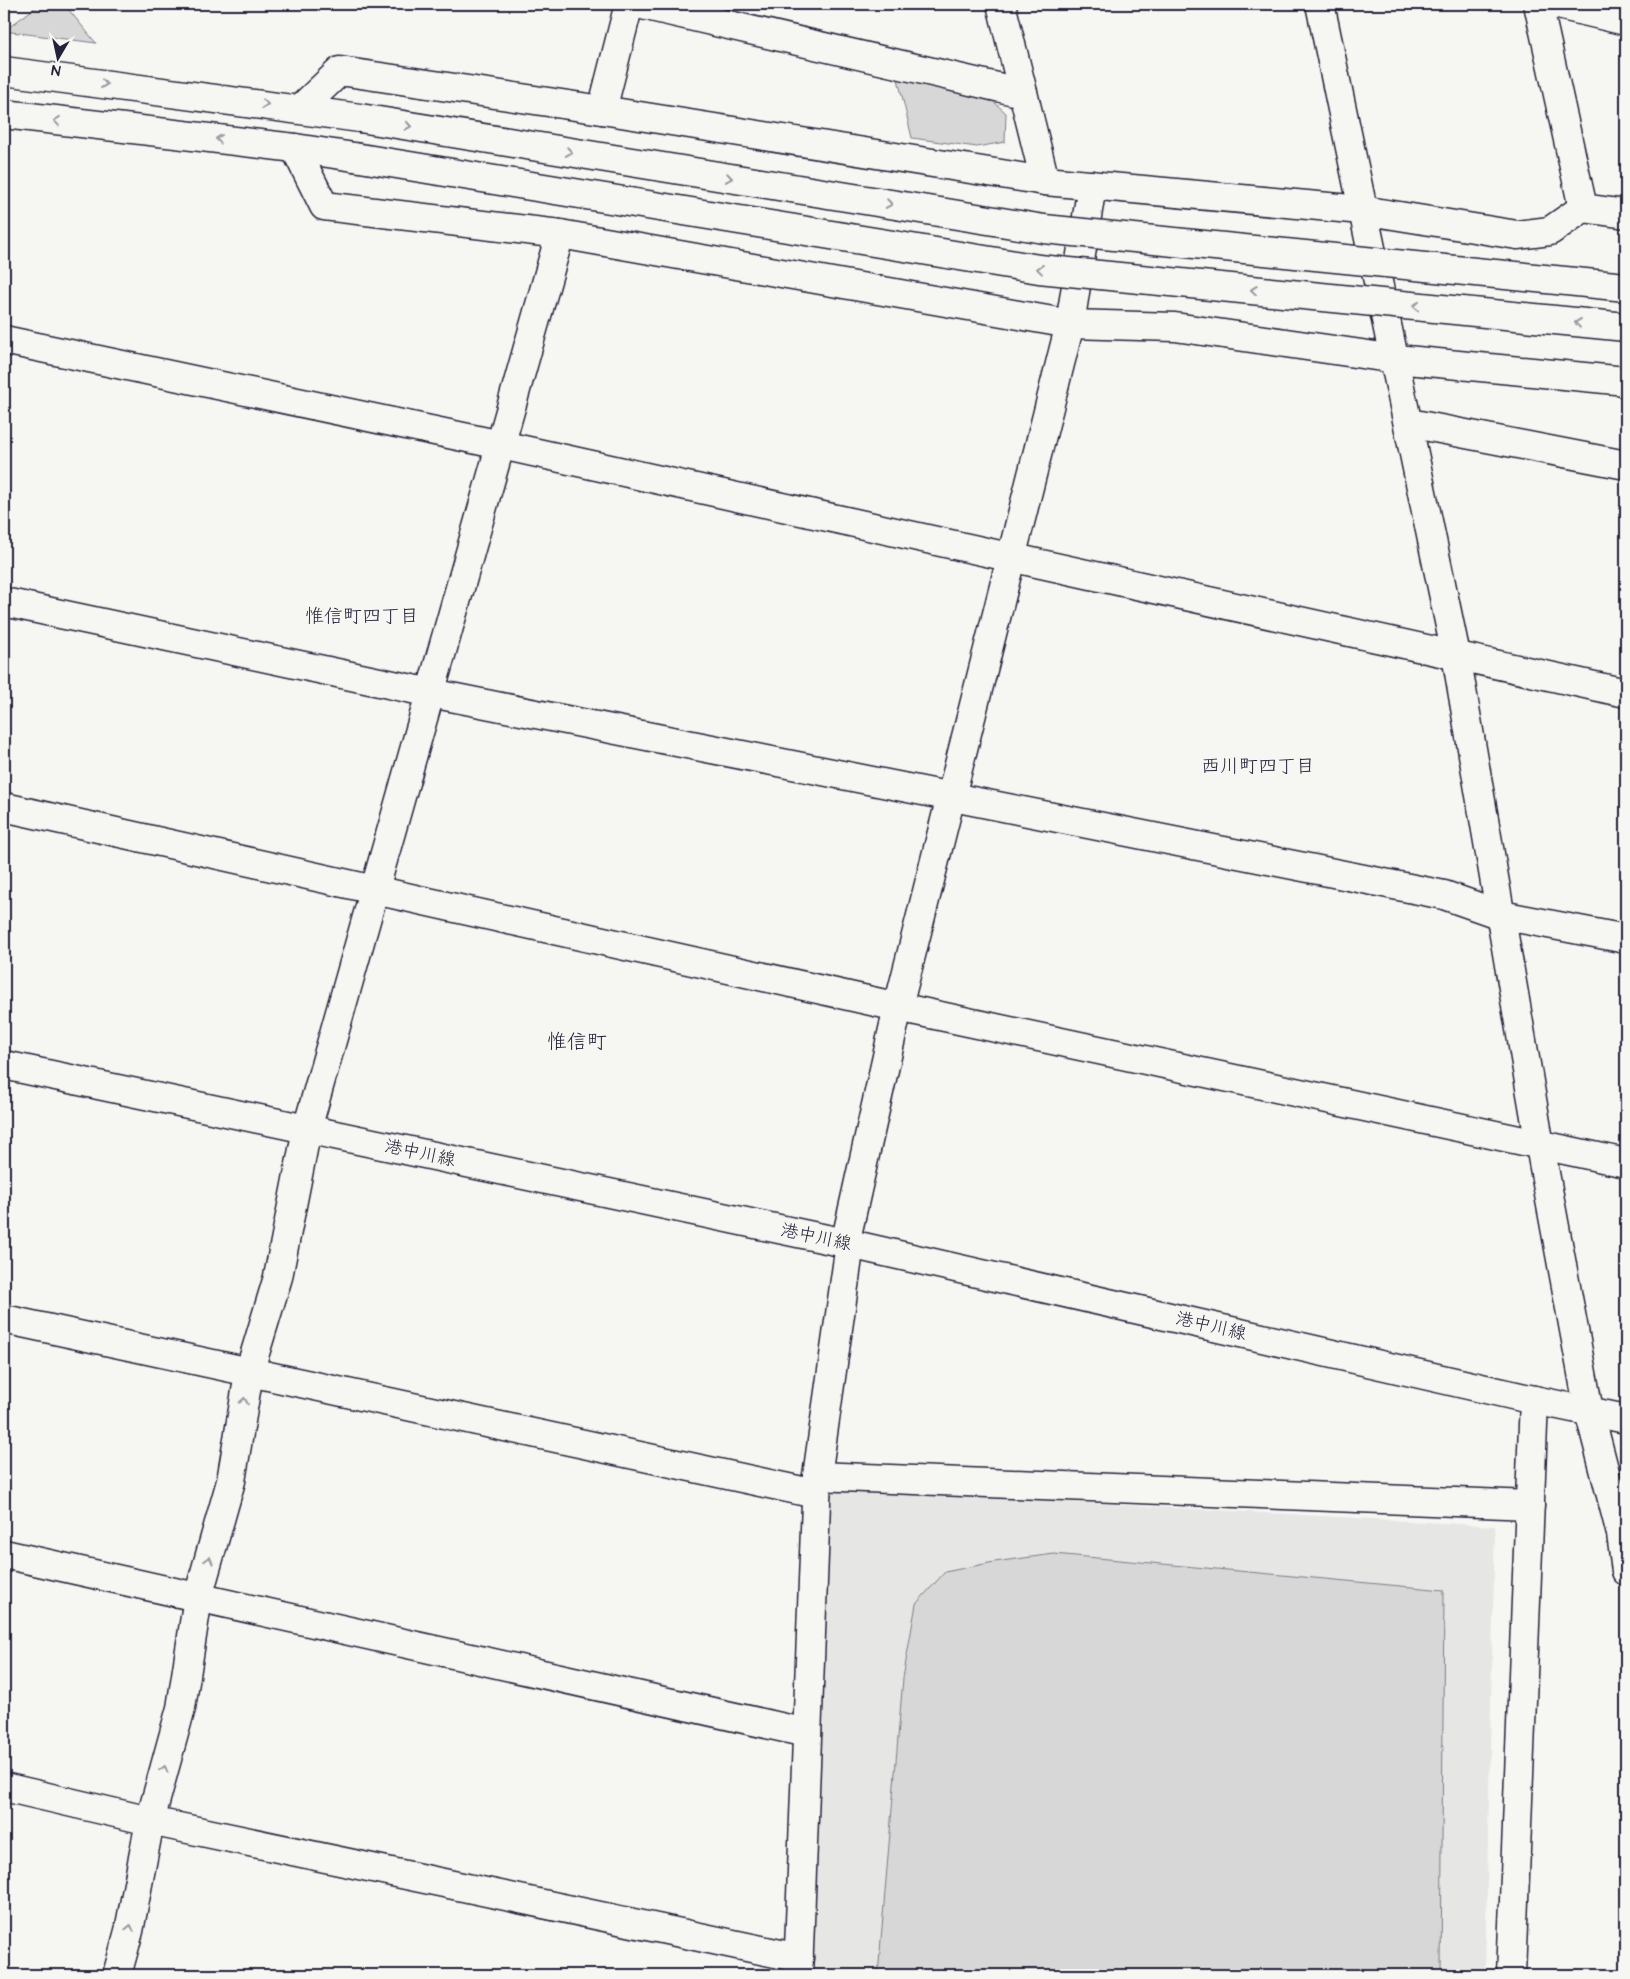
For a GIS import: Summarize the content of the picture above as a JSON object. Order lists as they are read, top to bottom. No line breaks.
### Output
{"streets":{"street":["港中川線"]},"districts":["惟信町四丁目","西川町四丁目","惟信町"],"north":"bottom"}
